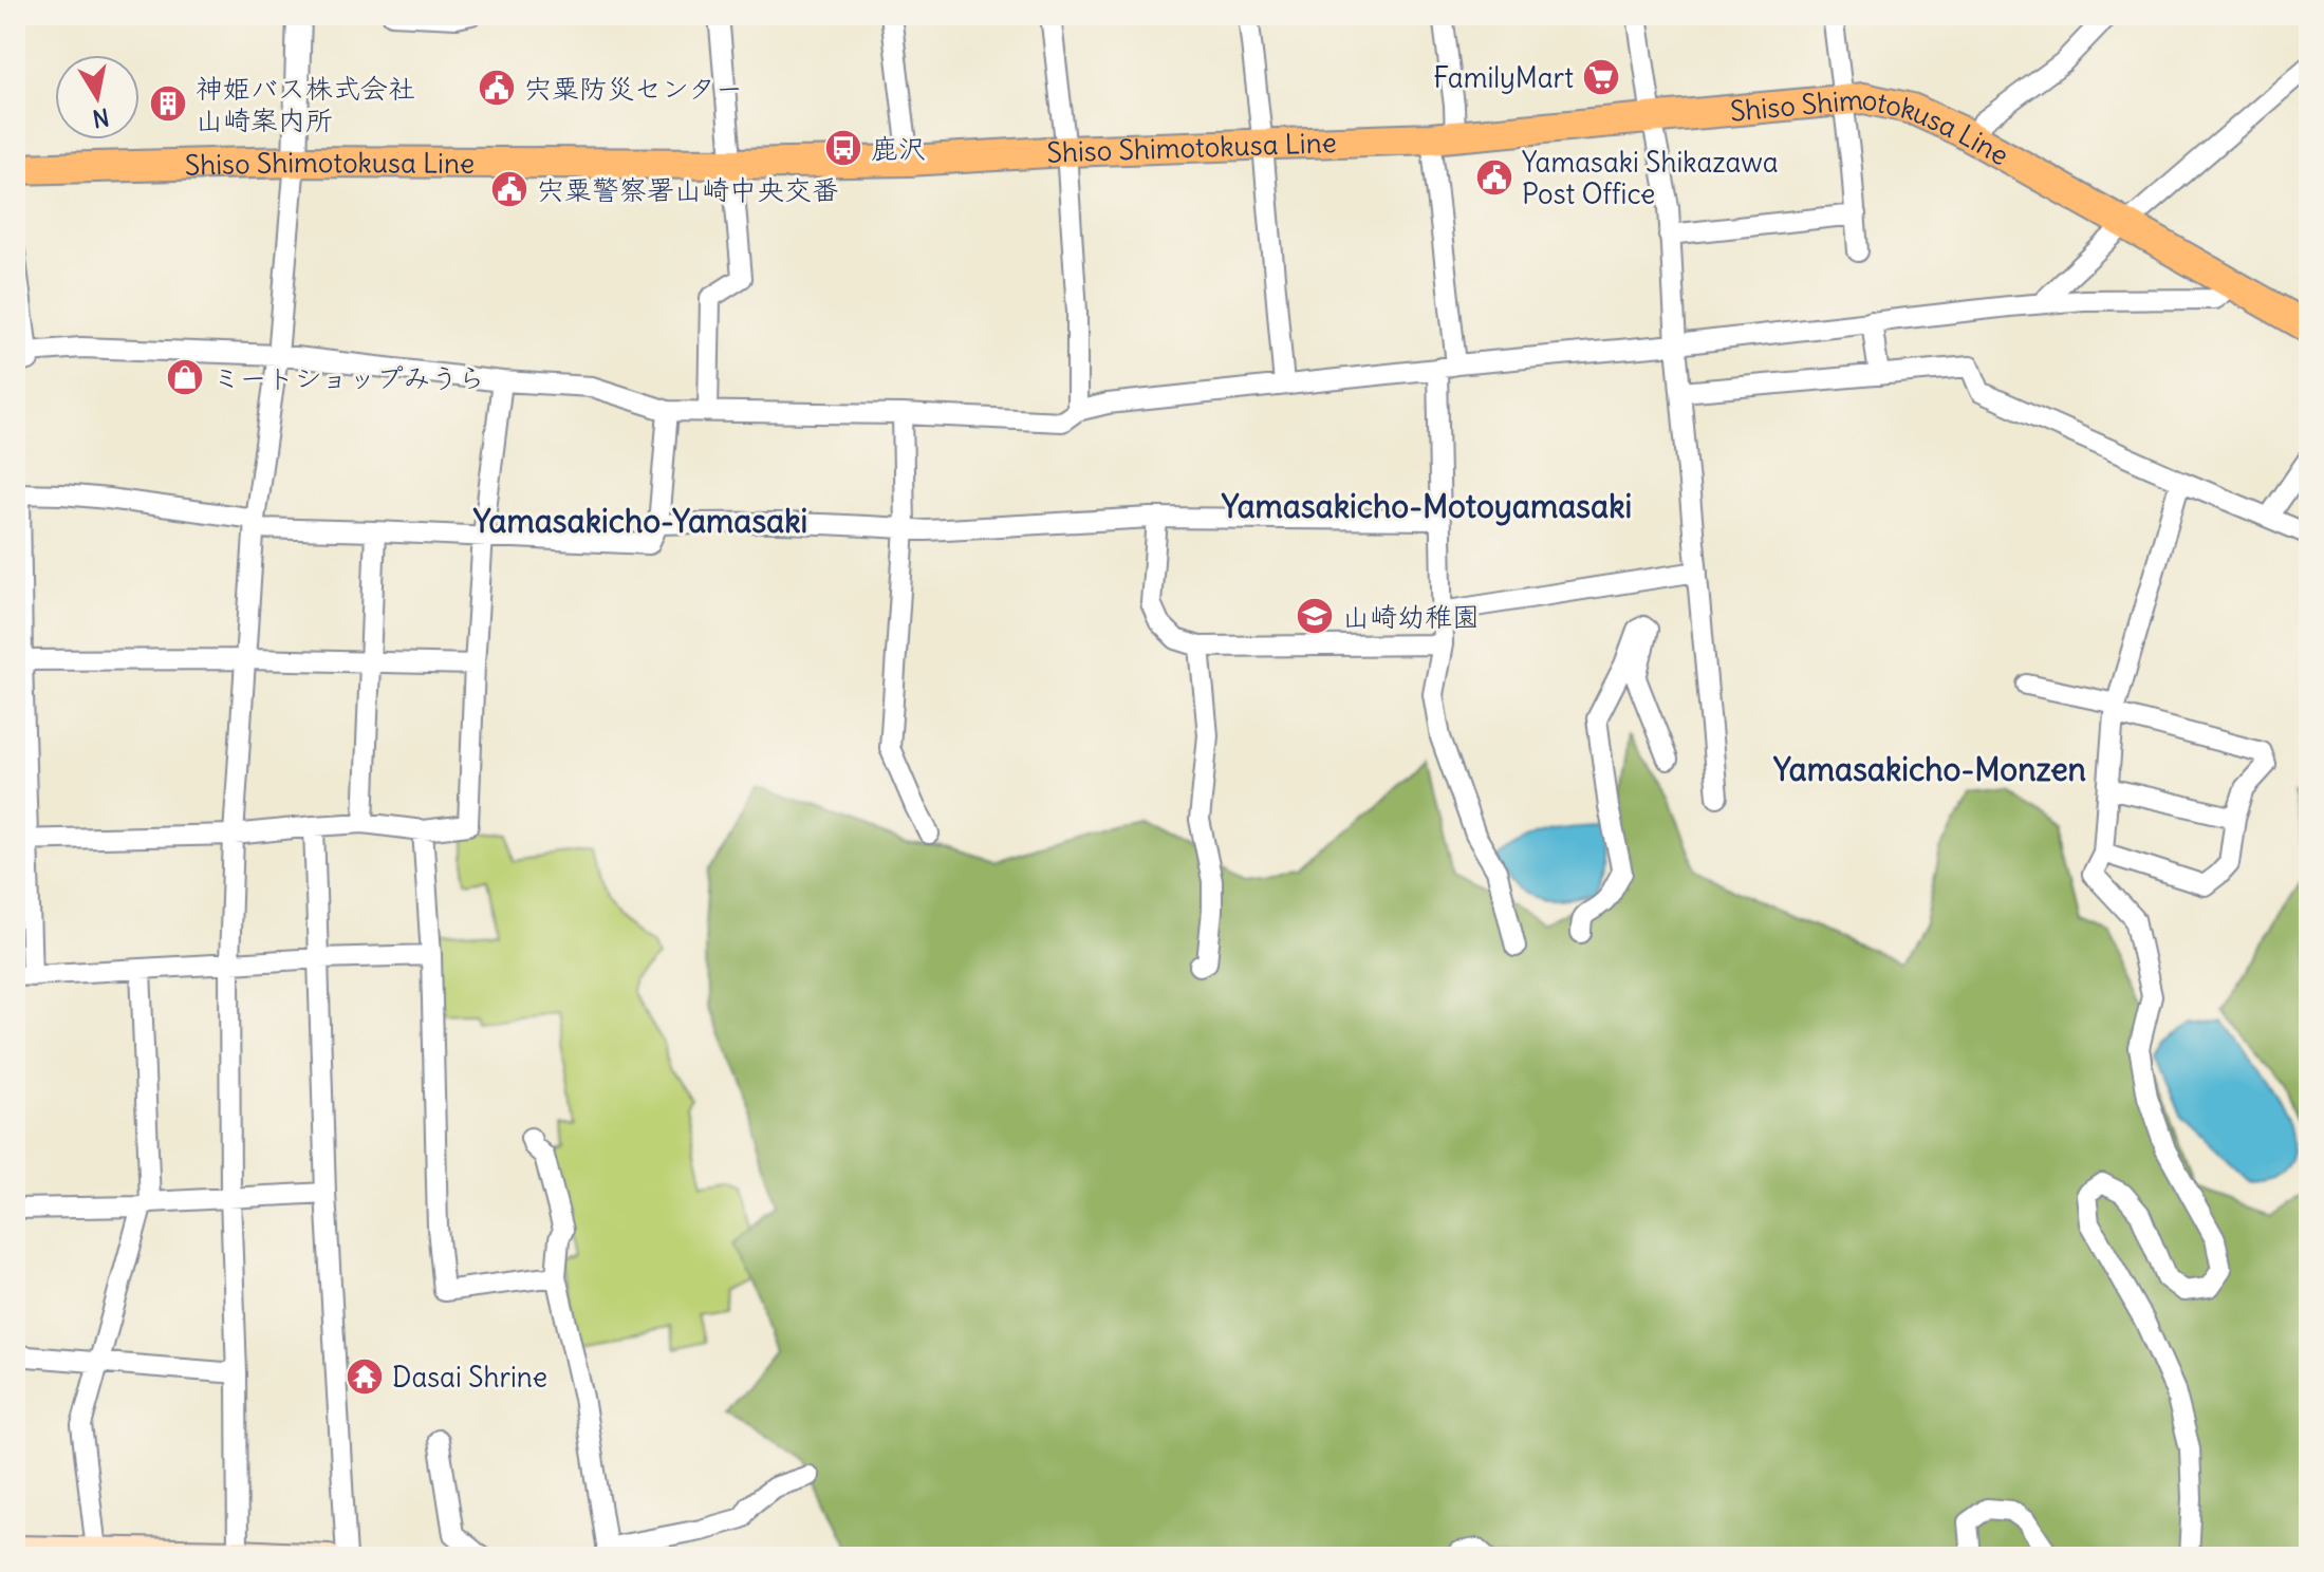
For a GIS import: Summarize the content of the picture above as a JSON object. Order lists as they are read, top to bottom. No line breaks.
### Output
{"streets":{"main road":["Shiso Shimotokusa Line"]},"districts":["Yamasakicho-Motoyamasaki","Yamasakicho-Yamasaki","Yamasakicho-Monzen"],"places":{"supermarket":["FamilyMart"],"public building":["宍粟防災センター","Yamasaki Shikazawa Post Office","宍粟警察署山崎中央交番"],"building":["神姫バス株式会社 山崎案内所"],"bus stop":["鹿沢"],"shop":["ミートショップみうら"],"school or university":["山崎幼稚園"],"temple":["Dasai Shrine"]},"north":"bottom"}
